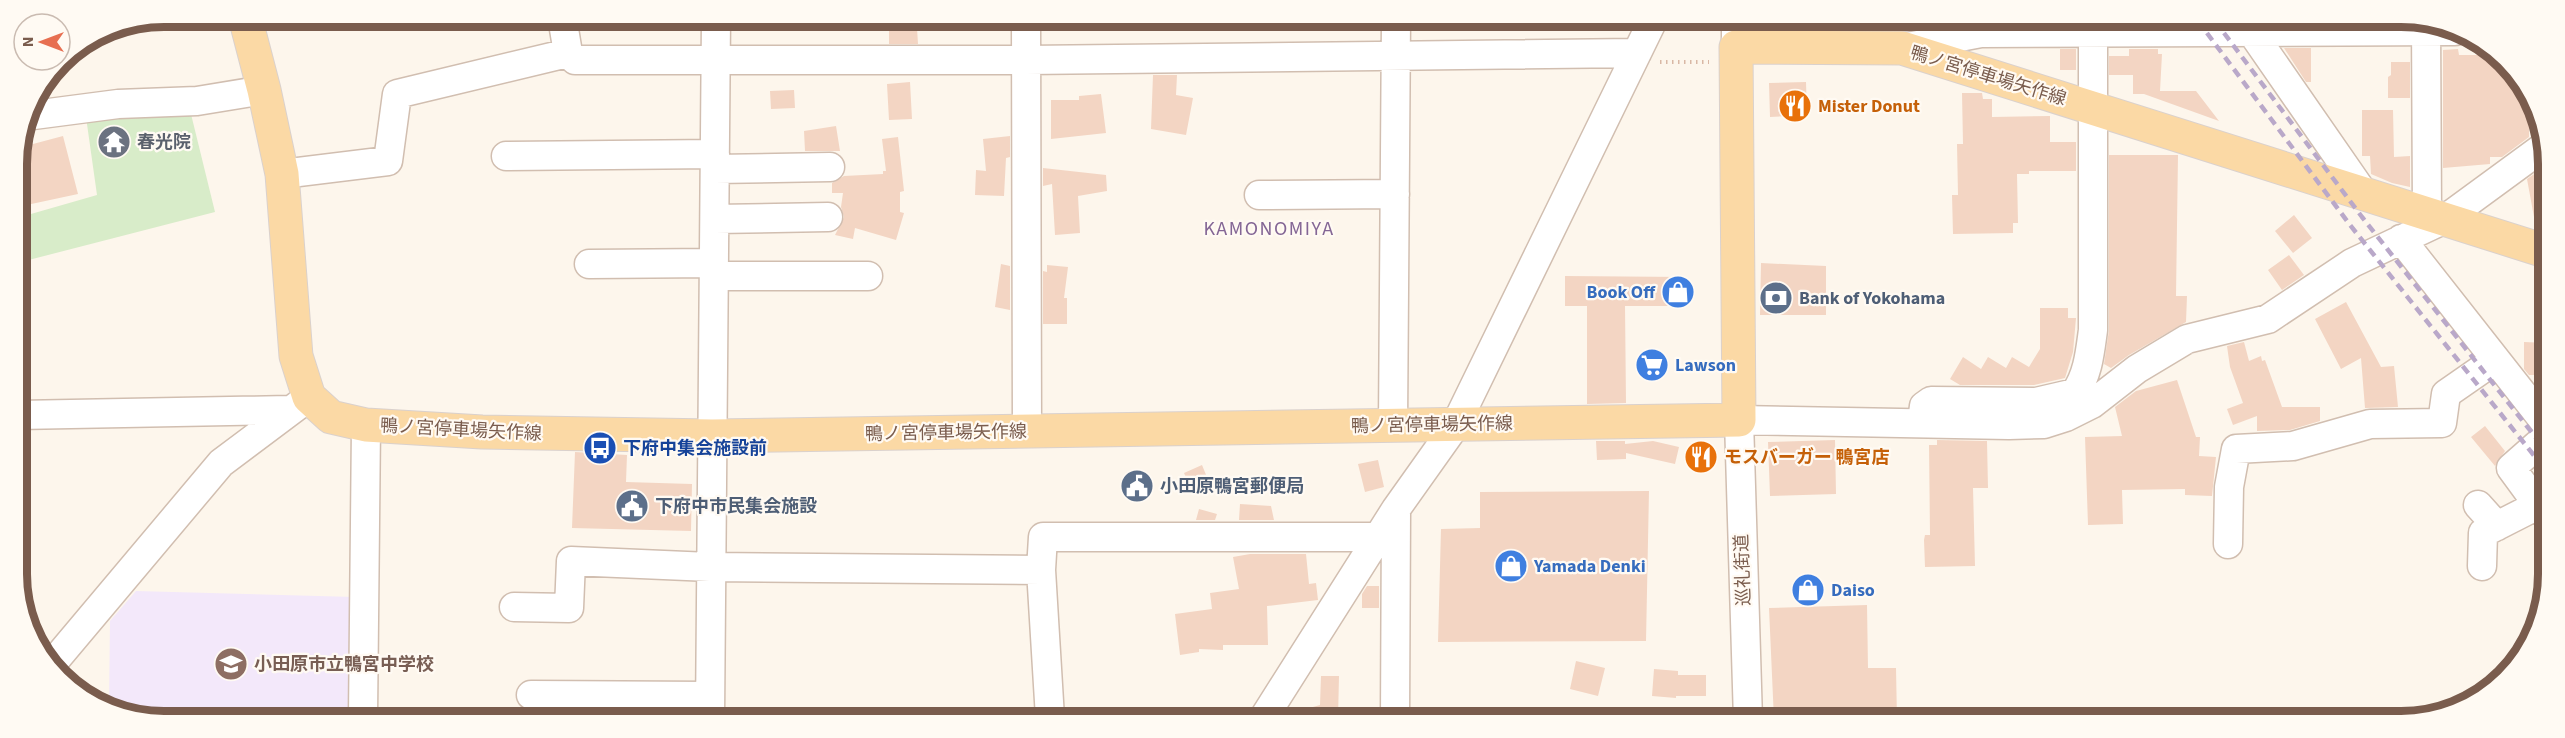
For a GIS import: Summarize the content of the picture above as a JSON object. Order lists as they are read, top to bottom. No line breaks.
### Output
{"streets":{"main road":["鴨ノ宮停車場矢作線"],"street":["巡礼街道"]},"crossings":[["鴨ノ宮停車場矢作線","巡礼街道"]],"districts":["KAMONOMIYA"],"places":{"restaurant":["Mister Donut","モスバーガー 鴨宮店"],"temple":["春光院"],"shop":["Book Off","Yamada Denki","Daiso"],"bank":["Bank of Yokohama"],"supermarket":["Lawson"],"bus stop":["下府中集会施設前"],"public building":["小田原鴨宮郵便局","下府中市民集会施設"],"school or university":["小田原市立鴨宮中学校"]},"north":"left"}
